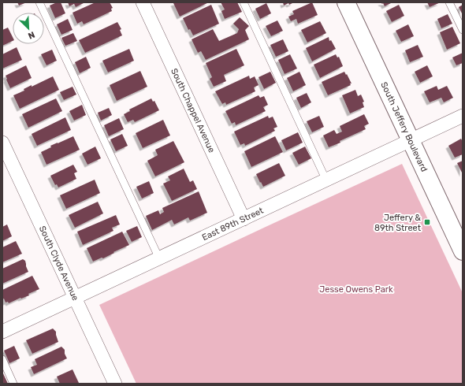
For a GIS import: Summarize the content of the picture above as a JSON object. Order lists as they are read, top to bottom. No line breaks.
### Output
{"streets":{"main road":["South Jeffery Boulevard"],"street":["South Chappel Avenue","East 89th Street","South Clyde Avenue"]},"crossings":[["South Chappel Avenue","East 89th Street"],["South Jeffery Boulevard","East 89th Street"],["East 89th Street","South Clyde Avenue"]],"parks":["Jesse Owens Park"],"places":{"transit":["Jeffery & 89th Street"]},"north":"bottom right"}
